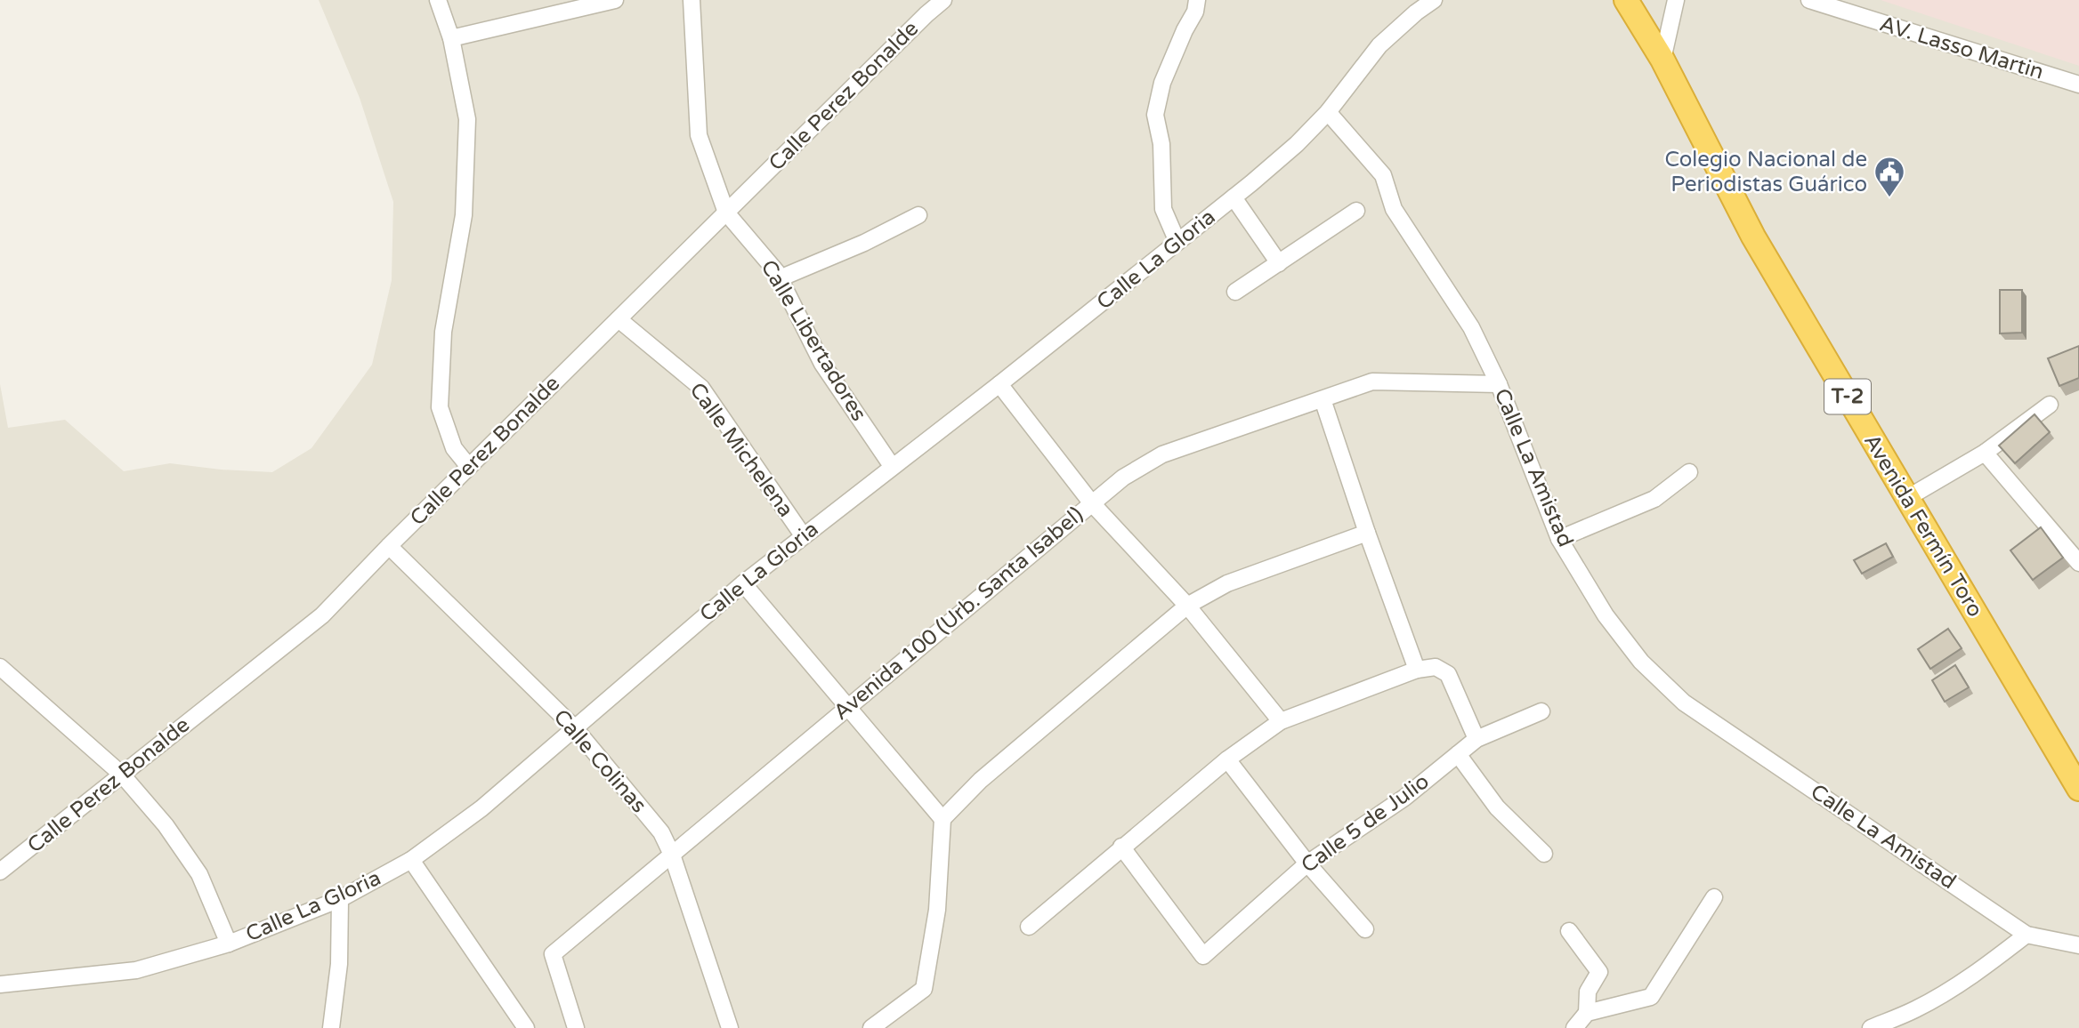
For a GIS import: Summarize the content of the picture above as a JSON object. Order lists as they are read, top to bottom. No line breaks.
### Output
{"streets":{"highway":["T-2","Avenida Fermín Toro"],"street":["AV. Lasso Martin","Calle Perez Bonalde","Calle La Gloria","Calle Libertadores","Calle Michelena","Calle La Amistad","Avenida 100 (Urb. Santa Isabel)","Calle Colinas","Calle 5 de Julio"]},"crossings":[["Calle Perez Bonalde","Calle Libertadores"],["Calle Perez Bonalde","Calle Michelena"],["Calle Perez Bonalde","Calle Colinas"],["Calle La Gloria","Calle Libertadores"],["Calle La Gloria","Calle Michelena"],["Calle La Gloria","Calle La Amistad"],["Calle La Gloria","Calle Colinas"],["Calle La Amistad","Avenida 100 (Urb. Santa Isabel)"],["Avenida 100 (Urb. Santa Isabel)","Calle Colinas"]],"places":{"public building":["Colegio Nacional de Periodistas Guárico"]}}
